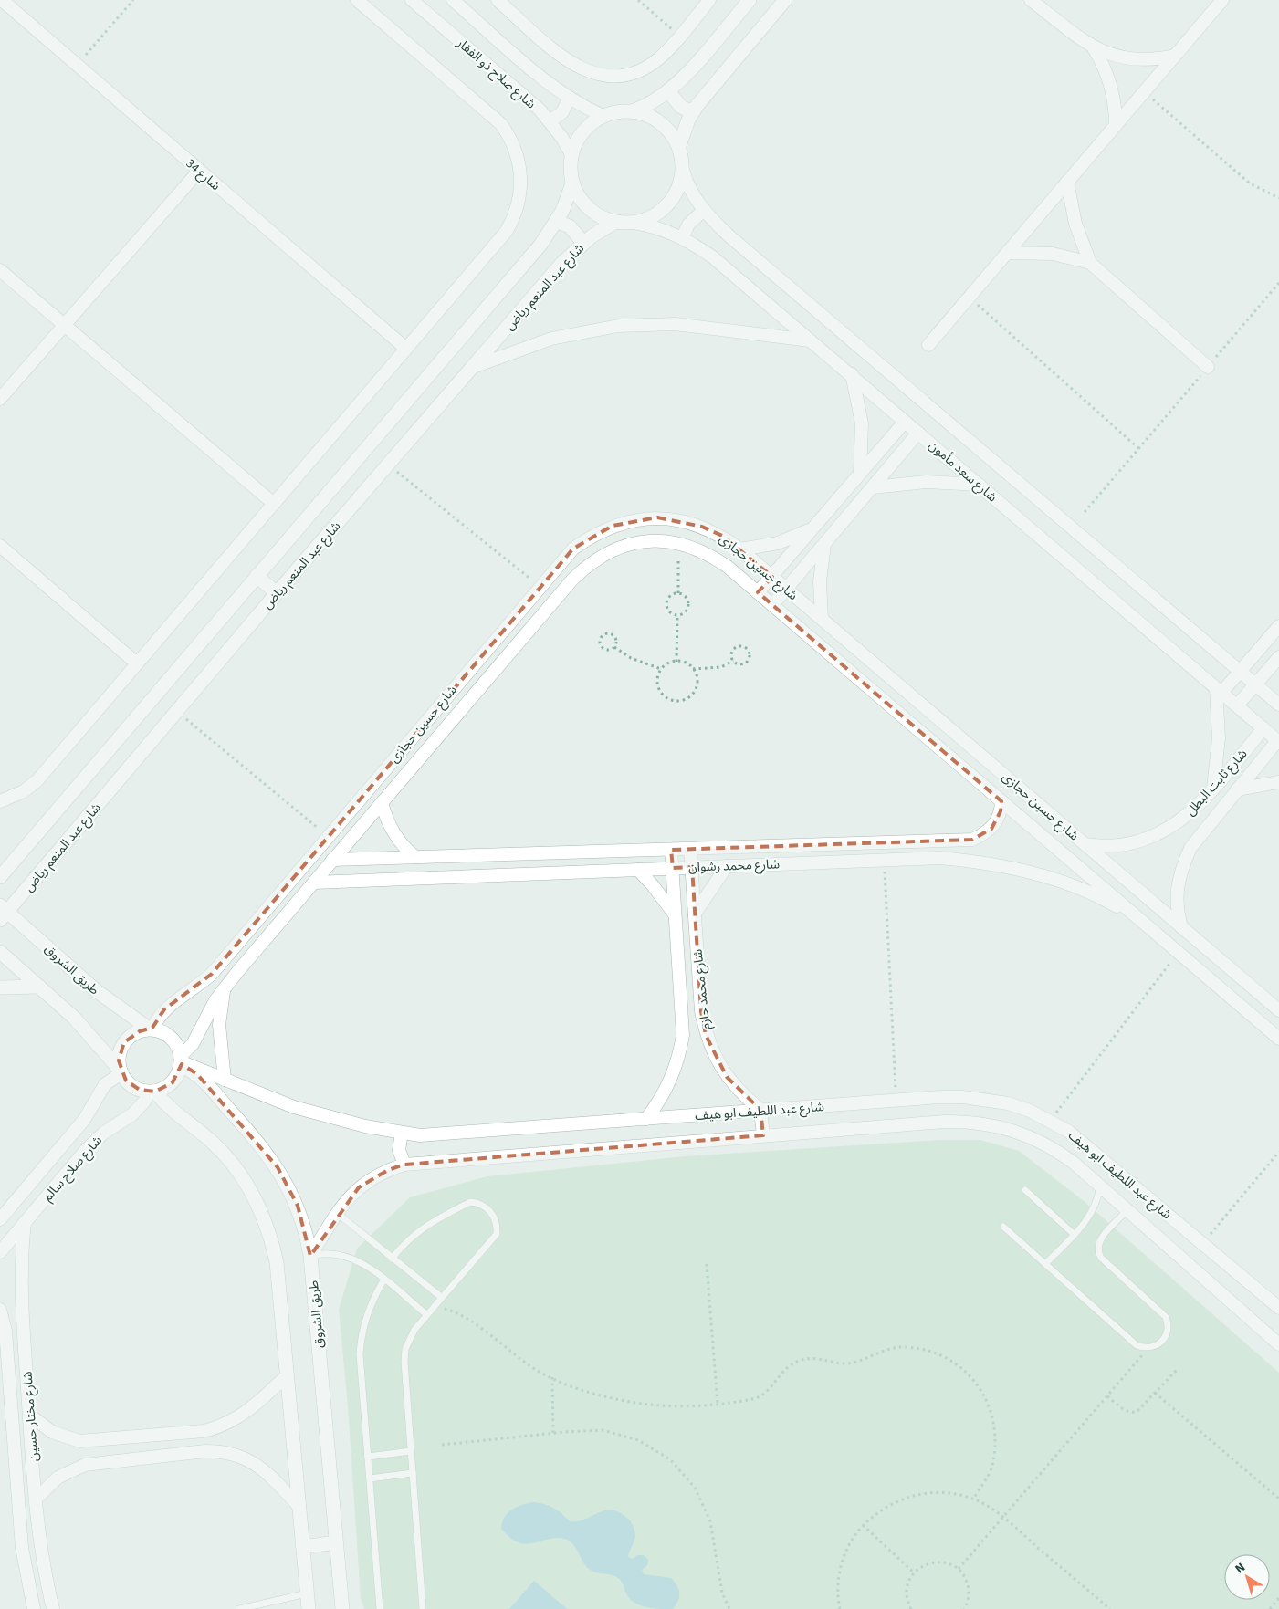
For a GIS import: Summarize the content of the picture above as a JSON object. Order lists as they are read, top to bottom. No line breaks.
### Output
{"streets":{"street":["شارع صلاح ذو الفقار","شارع 34","شارع عبد المنعم رياض","شارع سعد مأمون","شارع حسين حجازى","شارع ثابت البطل","شارع محمد رشوان","طريق الشروق","شارع محمد حازم","شارع عبد اللطيف ابو هيف","شارع صلاح سالم","شارع مختار حسين"]},"crossings":[["شارع صلاح ذو الفقار","شارع عبد المنعم رياض"],["شارع صلاح ذو الفقار","شارع سعد مأمون"],["شارع عبد المنعم رياض","شارع سعد مأمون"],["شارع عبد المنعم رياض","طريق الشروق"],["شارع سعد مأمون","شارع ثابت البطل"],["شارع حسين حجازى","شارع ثابت البطل"],["شارع حسين حجازى","شارع محمد رشوان"],["شارع حسين حجازى","طريق الشروق"],["شارع حسين حجازى","شارع عبد اللطيف ابو هيف"],["شارع حسين حجازى","شارع صلاح سالم"],["شارع محمد رشوان","شارع محمد حازم"],["طريق الشروق","شارع عبد اللطيف ابو هيف"],["طريق الشروق","شارع صلاح سالم"],["شارع محمد حازم","شارع عبد اللطيف ابو هيف"],["شارع عبد اللطيف ابو هيف","شارع صلاح سالم"],["شارع صلاح سالم","شارع مختار حسين"]],"north":"top left"}
